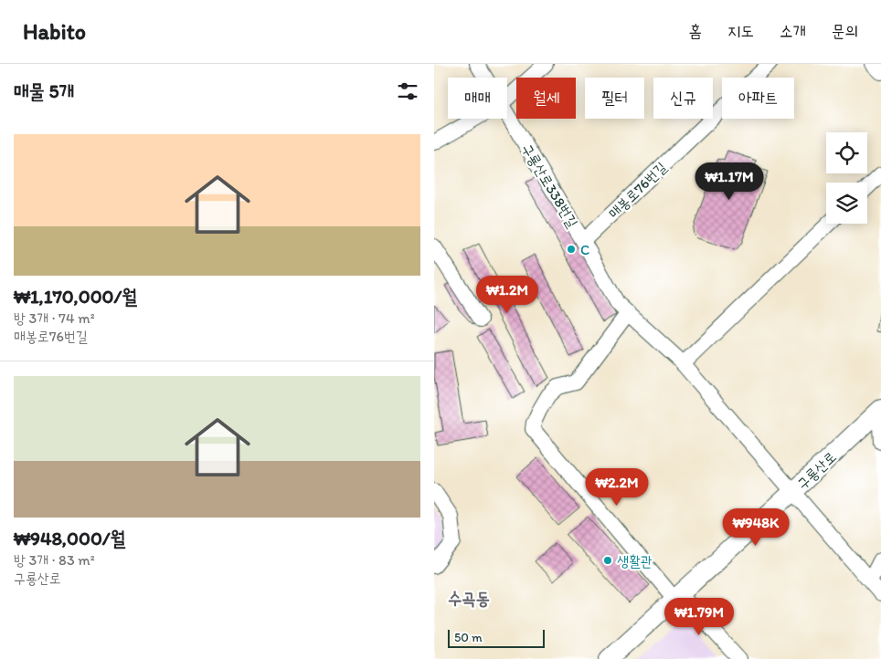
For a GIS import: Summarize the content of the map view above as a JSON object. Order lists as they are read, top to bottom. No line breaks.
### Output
{"streets":{"street":["구룡산로338번길","매봉로76번길","구룡산로"]},"crossings":[["구룡산로338번길","매봉로76번길"],["구룡산로338번길","구룡산로"]],"districts":["수곡동"],"places":["C","생활관"],"scale_bar":"50 m","page":{"header":"Habito","nav":["홈","지도","소개","문의"],"heading":"매물 5개","chip":["매매","월세","필터","신규","아파트"],"list":[{"name":"₩1,170,000/월","note":"방 3개 · 74 m² · 매봉로76번길"},{"name":"₩948,000/월","note":"방 3개 · 83 m² · 구룡산로"}],"price":["₩1.17M","₩1.2M","₩2.2M","₩948K","₩1.79M"],"scale":"50 m"}}
